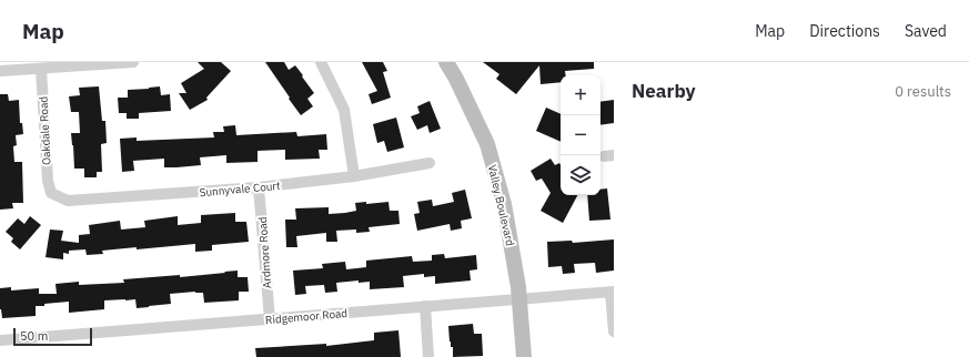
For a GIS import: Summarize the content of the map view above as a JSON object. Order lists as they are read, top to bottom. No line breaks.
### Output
{"streets":{"street":["Oakdale Road","Sunnyvale Court","Valley Boulevard","Ardmore Road","Ridgemoor Road"]},"crossings":[["Oakdale Road","Sunnyvale Court"],["Sunnyvale Court","Ardmore Road"],["Valley Boulevard","Ridgemoor Road"],["Ardmore Road","Ridgemoor Road"]],"scale_bar":"50 m","page":{"header":"Map","nav":["Map","Directions","Saved"],"heading":["Nearby","0 results"],"map_buttons":["+","−"],"scale":"50 m"}}
